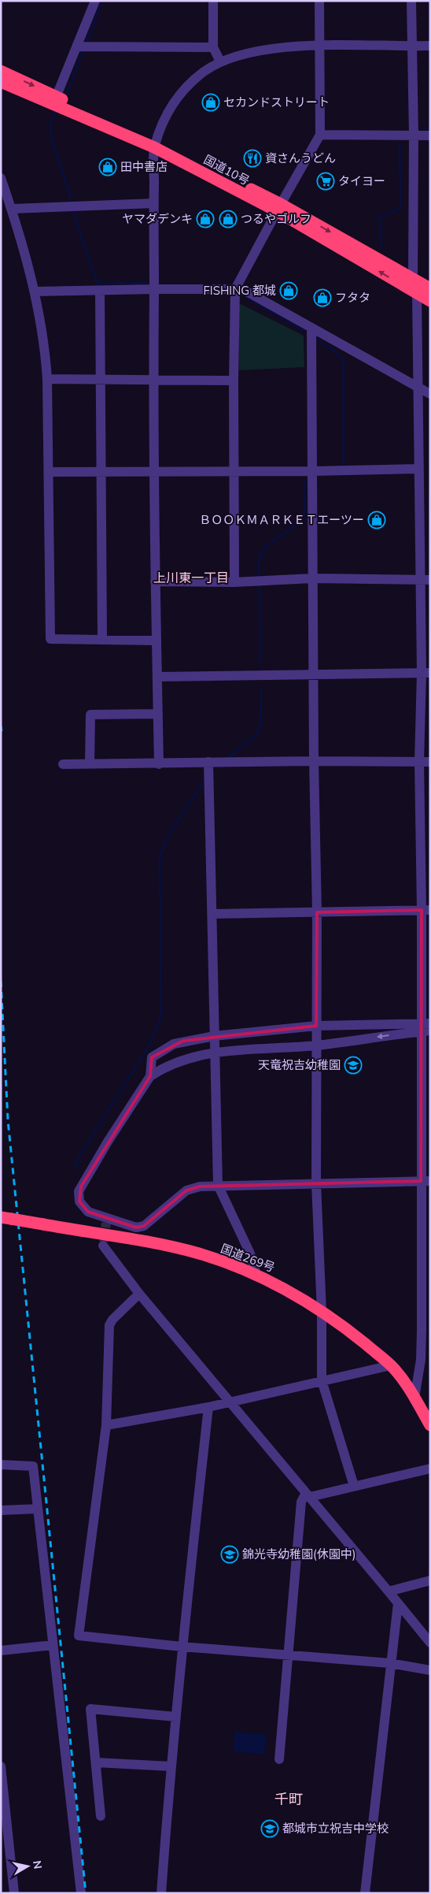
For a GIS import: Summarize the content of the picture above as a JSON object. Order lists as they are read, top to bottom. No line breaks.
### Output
{"streets":{"highway":["国道10号","国道269号"]},"districts":["上川東一丁目","千町"],"places":{"shop":["セカンドストリート","田中書店","ヤマダデンキ","つるやゴルフ","FISHING 都城","フタタ","ＢＯＯＫＭＡＲＫＥＴエーツー"],"restaurant":["資さんうどん"],"supermarket":["タイヨー"],"school or university":["天竜祝吉幼稚園","錦光寺幼稚園(休園中)","都城市立祝吉中学校"]},"north":"right"}
